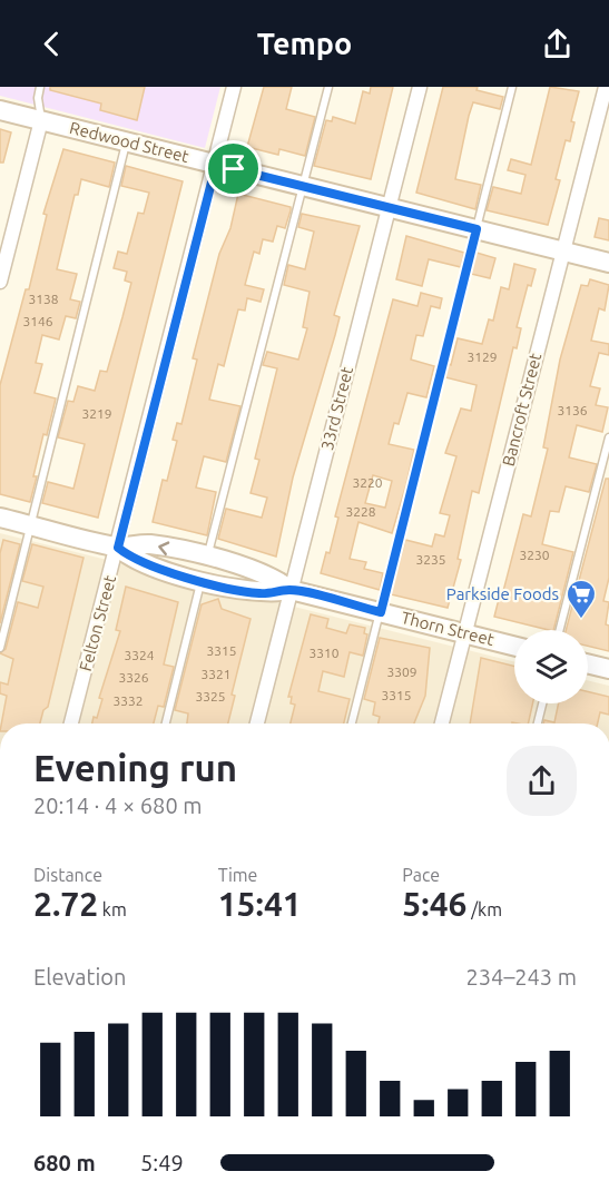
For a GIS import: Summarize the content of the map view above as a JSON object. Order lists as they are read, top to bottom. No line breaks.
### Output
{"streets":{"street":["Redwood Street","33rd Street","Bancroft Street","Felton Street","Thorn Street"]},"crossings":[["Redwood Street","33rd Street"],["Redwood Street","Bancroft Street"],["Redwood Street","Felton Street"],["33rd Street","Thorn Street"],["Bancroft Street","Thorn Street"],["Felton Street","Thorn Street"]],"places":{"supermarket":["Parkside Foods"]},"house_numbers":["3138","3146","3129","3136","3219","3220","3228","3230","3235","3315","3310","3324","3309","3321","3326","3315","3325","3332"],"page":{"header":"Tempo","heading":["Evening run","20:14 · 4 × 680 m"],"stats":[["Distance","2.72 km"],["Time","15:41"],["Pace","5:46 /km"]],"chart":["Elevation","234–243 m"],"list":[{"name":"680 m","note":"5:49"}]}}
